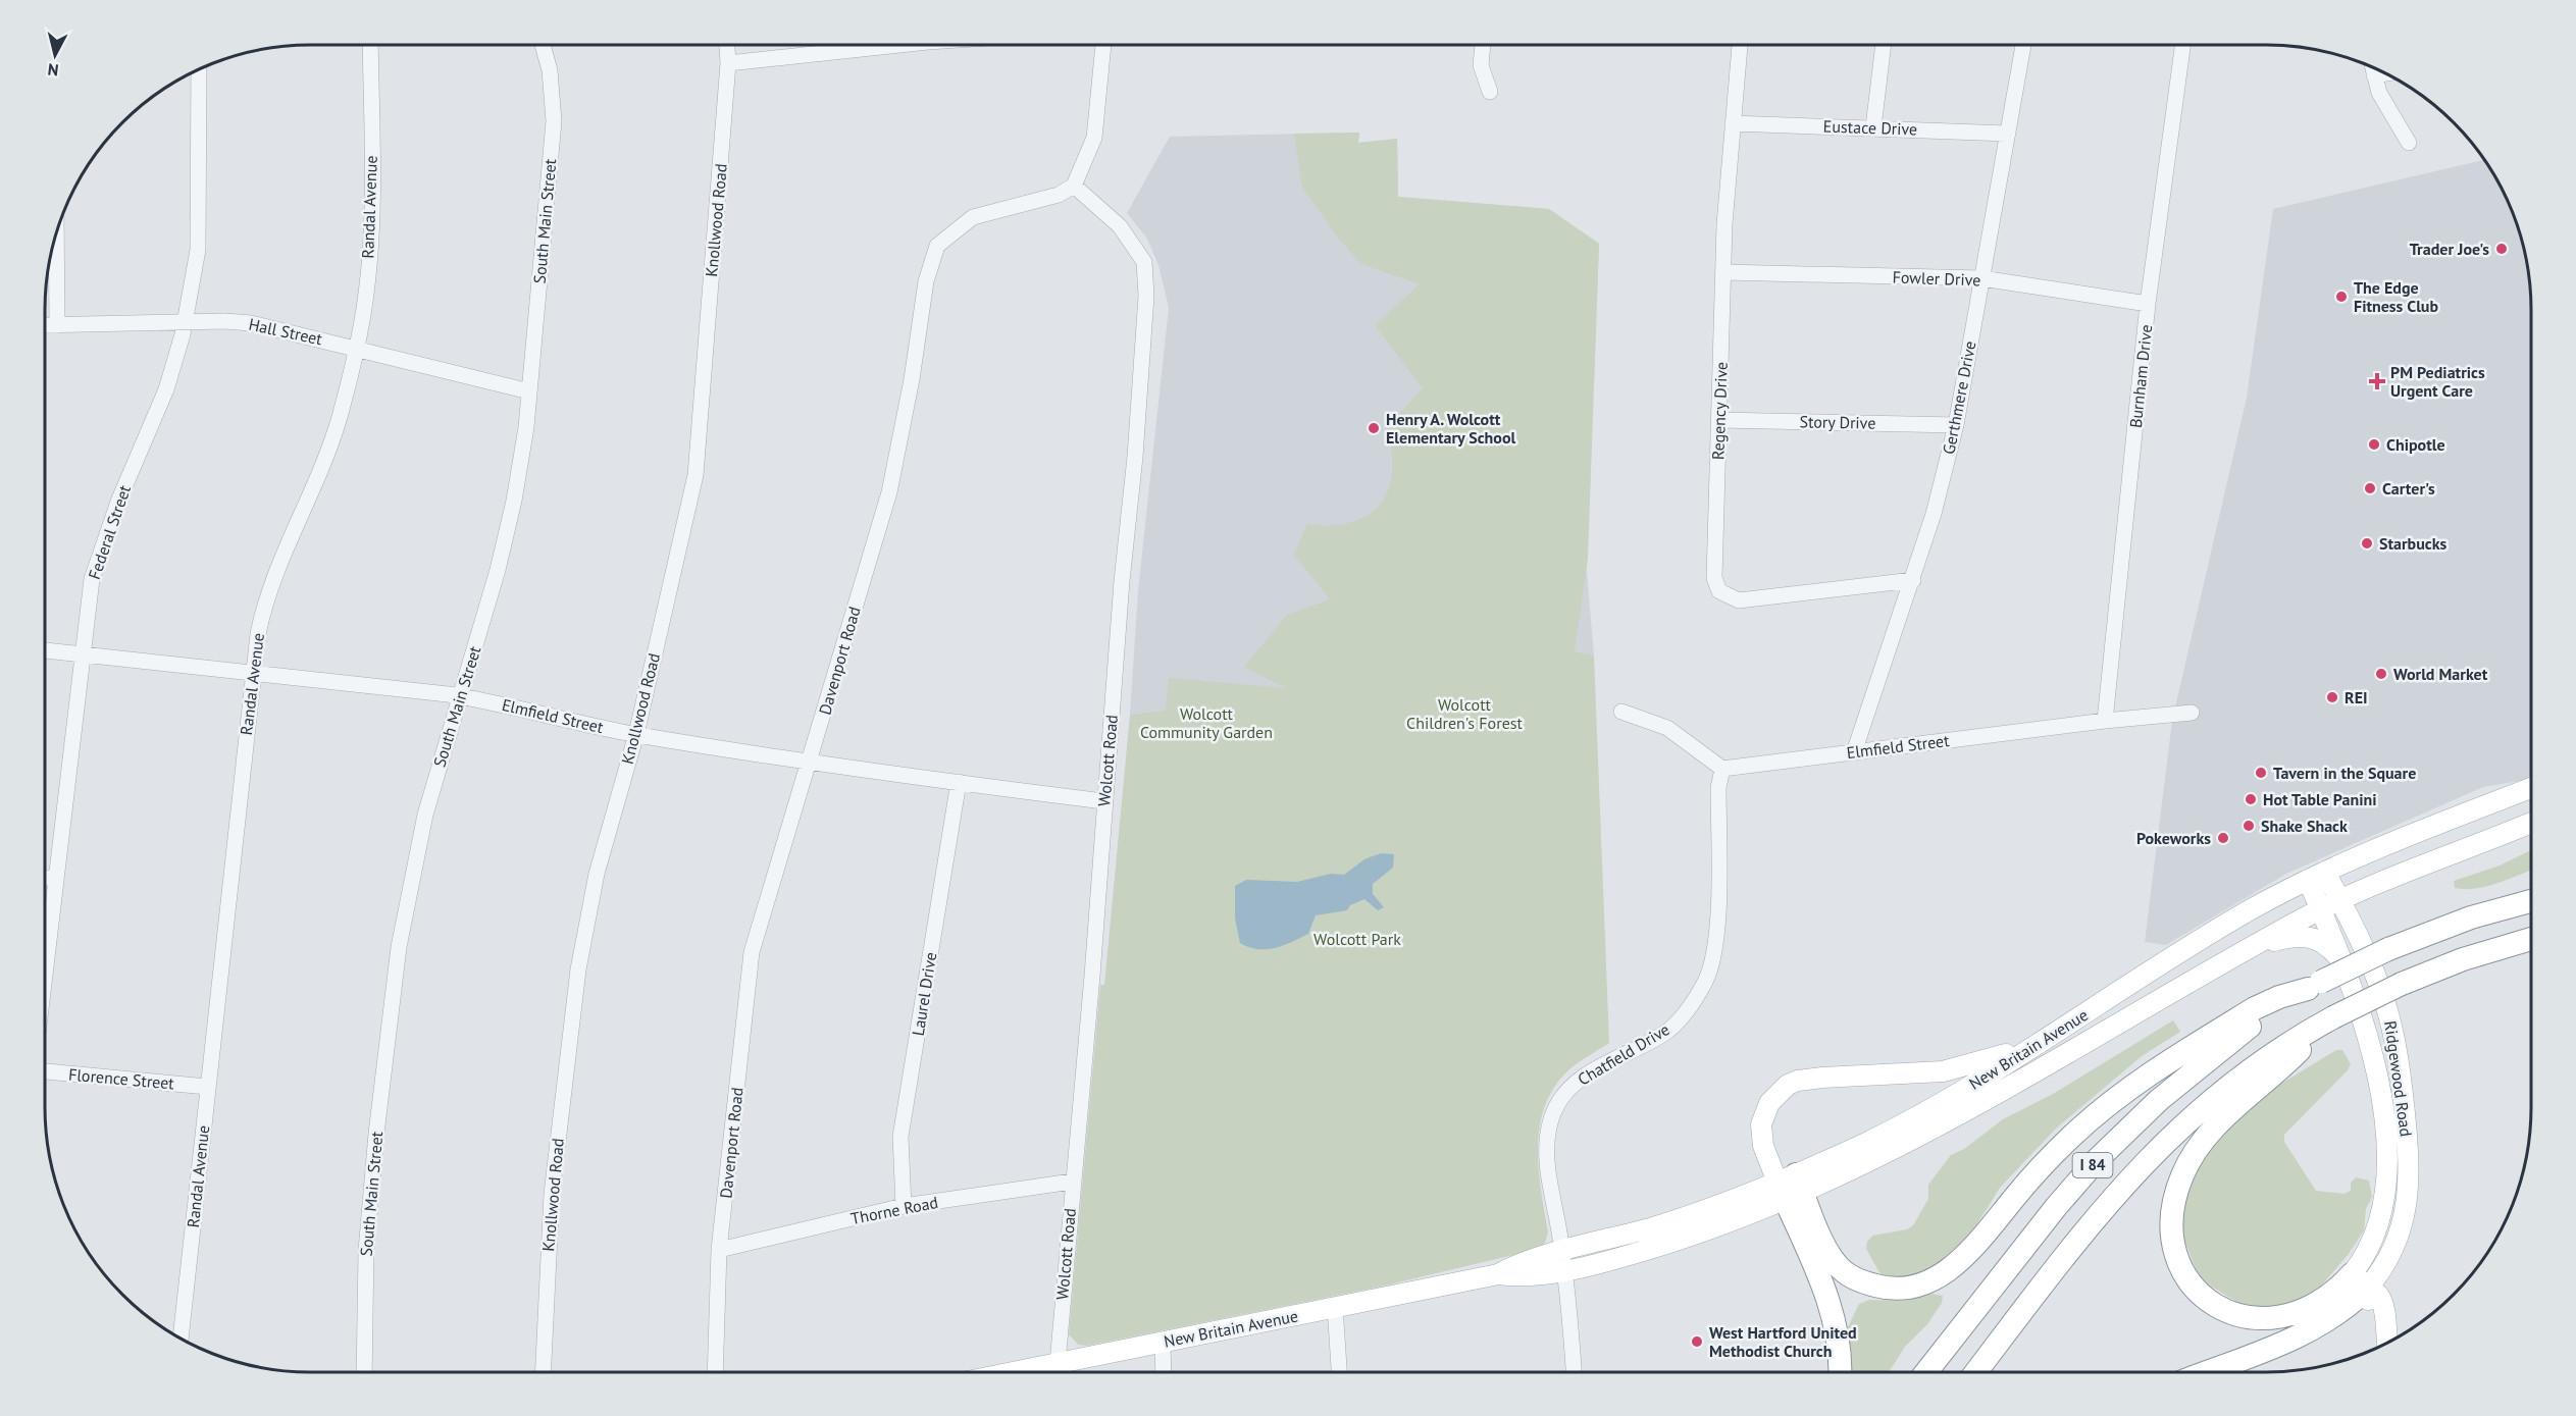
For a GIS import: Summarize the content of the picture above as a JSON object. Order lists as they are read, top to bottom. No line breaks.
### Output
{"streets":{"highway":["I 84"],"main road":["New Britain Avenue","Ridgewood Road"],"street":["Eustace Drive","Randal Avenue","Knollwood Road","South Main Street","Fowler Drive","Hall Street","Burnham Drive","Gerthmere Drive","Regency Drive","Story Drive","Federal Street","Davenport Road","Elmfield Street","Wolcott Road","Laurel Drive","Chatfield Drive","Florence Street","Thorne Road"]},"crossings":[["Eustace Drive","Gerthmere Drive"],["Eustace Drive","Regency Drive"],["Randal Avenue","Hall Street"],["Randal Avenue","Elmfield Street"],["Randal Avenue","Florence Street"],["Knollwood Road","Elmfield Street"],["South Main Street","Hall Street"],["South Main Street","Elmfield Street"],["Fowler Drive","Burnham Drive"],["Fowler Drive","Gerthmere Drive"],["Fowler Drive","Regency Drive"],["Hall Street","Federal Street"],["Burnham Drive","Elmfield Street"],["Gerthmere Drive","Regency Drive"],["Gerthmere Drive","Story Drive"],["Gerthmere Drive","Elmfield Street"],["Regency Drive","Story Drive"],["Federal Street","Elmfield Street"],["Davenport Road","Elmfield Street"],["Davenport Road","Wolcott Road"],["Davenport Road","Thorne Road"],["Elmfield Street","Wolcott Road"],["Elmfield Street","Laurel Drive"],["Elmfield Street","Chatfield Drive"],["Wolcott Road","New Britain Avenue"],["Wolcott Road","Thorne Road"],["Laurel Drive","Thorne Road"],["New Britain Avenue","Chatfield Drive"],["New Britain Avenue","Ridgewood Road"]],"parks":["Wolcott Children's Forest","Wolcott Community Garden","Wolcott Park"],"places":{"other":["Trader Joe's","The Edge Fitness Club","Henry A. Wolcott Elementary School","Chipotle","Carter's","Starbucks","World Market","REI","Tavern in the Square","Hot Table Panini","Shake Shack","Pokeworks","West Hartford United Methodist Church"],"health":["PM Pediatrics Urgent Care"]},"north":"bottom"}
